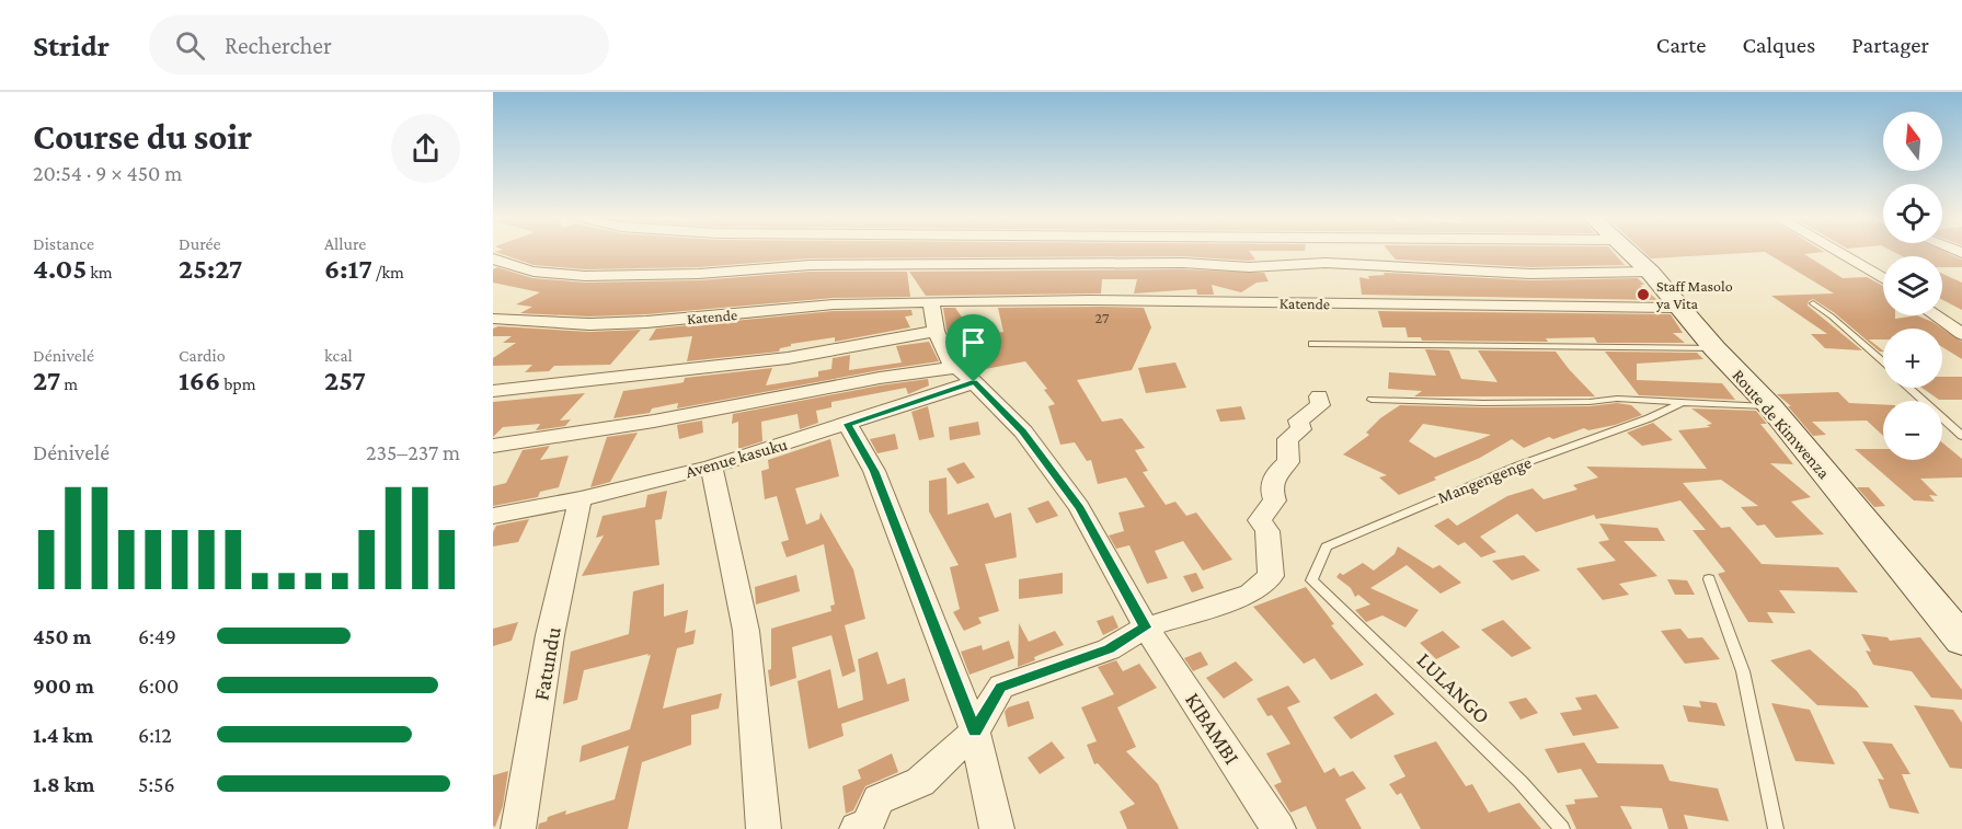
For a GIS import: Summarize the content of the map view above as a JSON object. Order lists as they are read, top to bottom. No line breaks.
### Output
{"streets":{"street":["Katende","Route de Kimwenza","Avenue kasuku","Fatundu","KIBAMBI"],"lane":["Mangengenge","LULANGO"]},"crossings":[["Katende","Route de Kimwenza"],["Avenue kasuku","Fatundu"],["Avenue kasuku","KIBAMBI"],["Mangengenge","LULANGO"]],"places":["Staff Masolo ya Vita"],"house_numbers":["27"],"north":"top","page":{"header":"Stridr","search":"Rechercher","nav":["Carte","Calques","Partager"],"heading":["Course du soir","20:54 · 9 × 450 m"],"map_buttons":["+","−"],"stats":[["Distance","4.05 km"],["Durée","25:27"],["Allure","6:17 /km"],["Dénivelé","27 m"],["Cardio","166 bpm"],["kcal","257"]],"chart":["Dénivelé","235–237 m"],"list":[{"name":"450 m","note":"6:49"},{"name":"900 m","note":"6:00"},{"name":"1.4 km","note":"6:12"},{"name":"1.8 km","note":"5:56"}]}}
